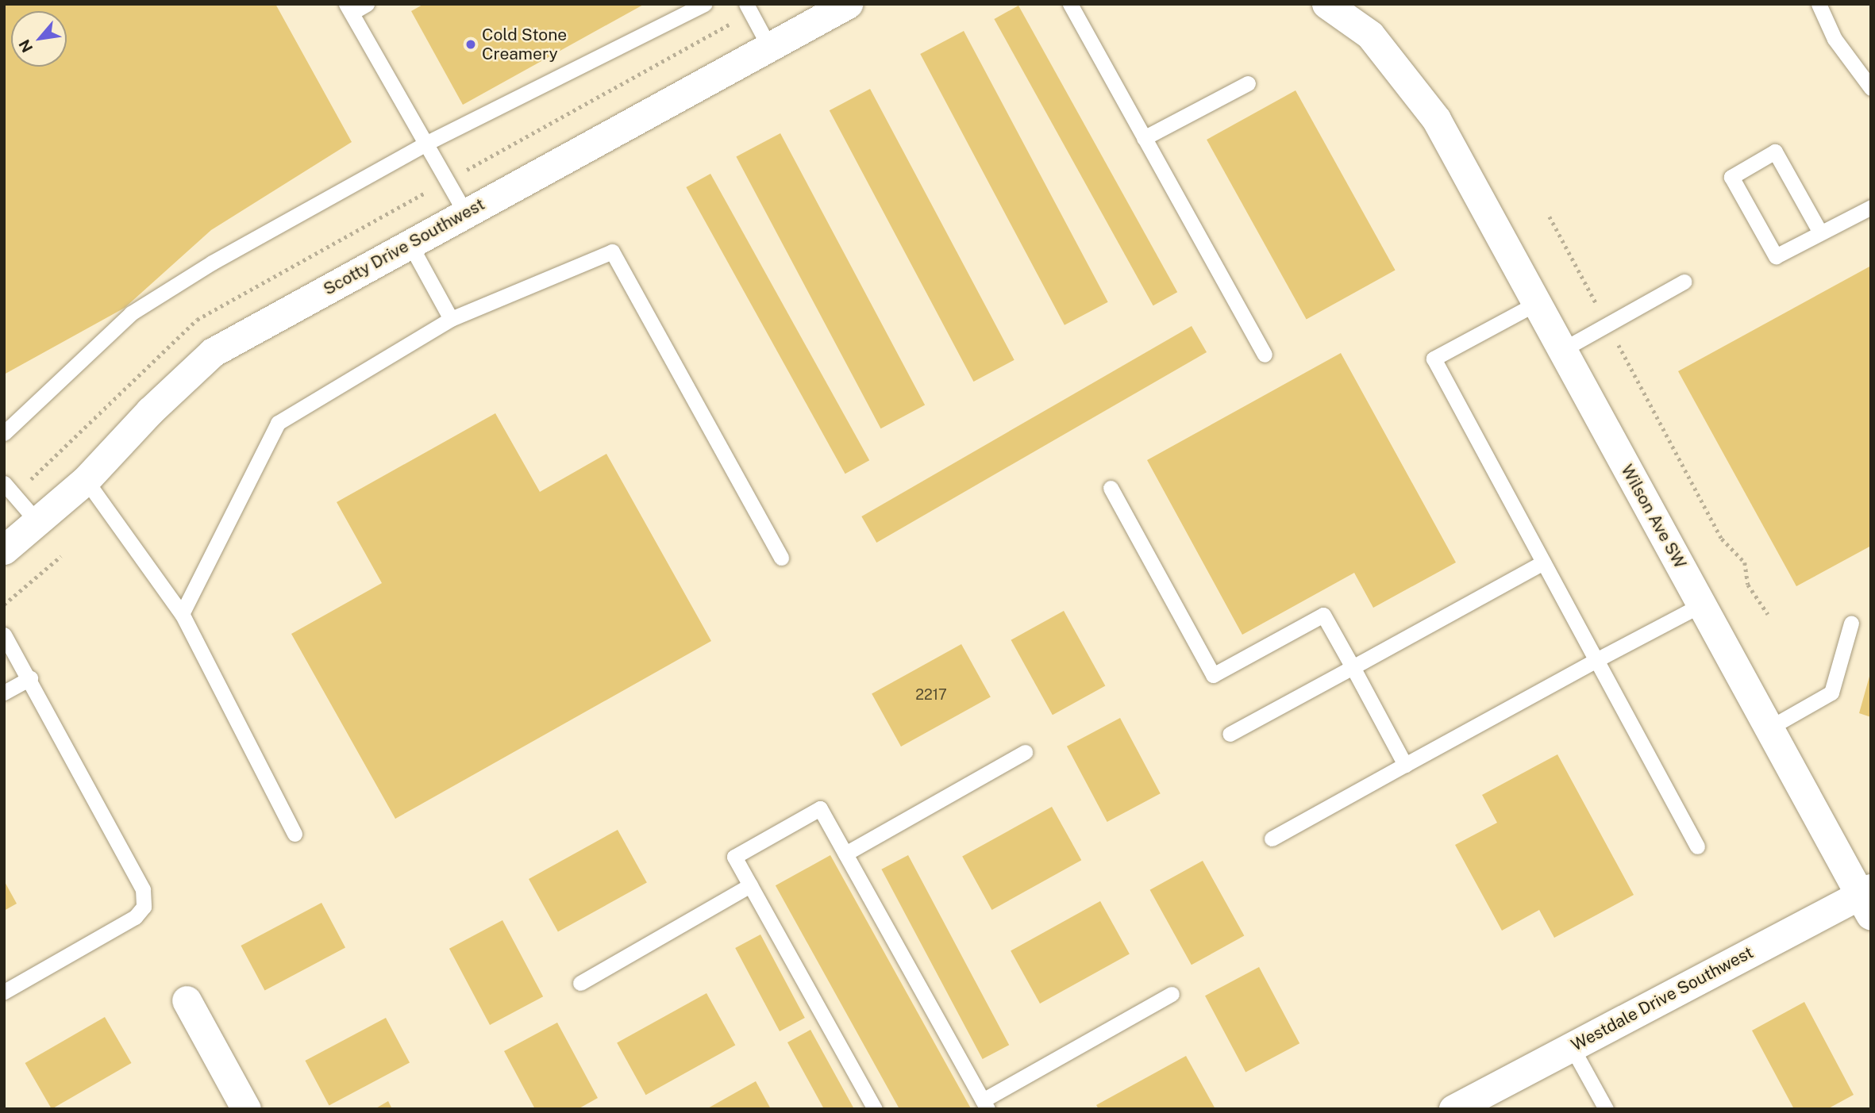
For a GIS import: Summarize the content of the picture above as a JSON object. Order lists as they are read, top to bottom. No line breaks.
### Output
{"streets":{"street":["Scotty Drive Southwest","Wilson Ave SW","Westdale Drive Southwest"]},"crossings":[["Wilson Ave SW","Westdale Drive Southwest"]],"places":["Cold Stone Creamery"],"house_numbers":["2217"],"north":"bottom left"}
